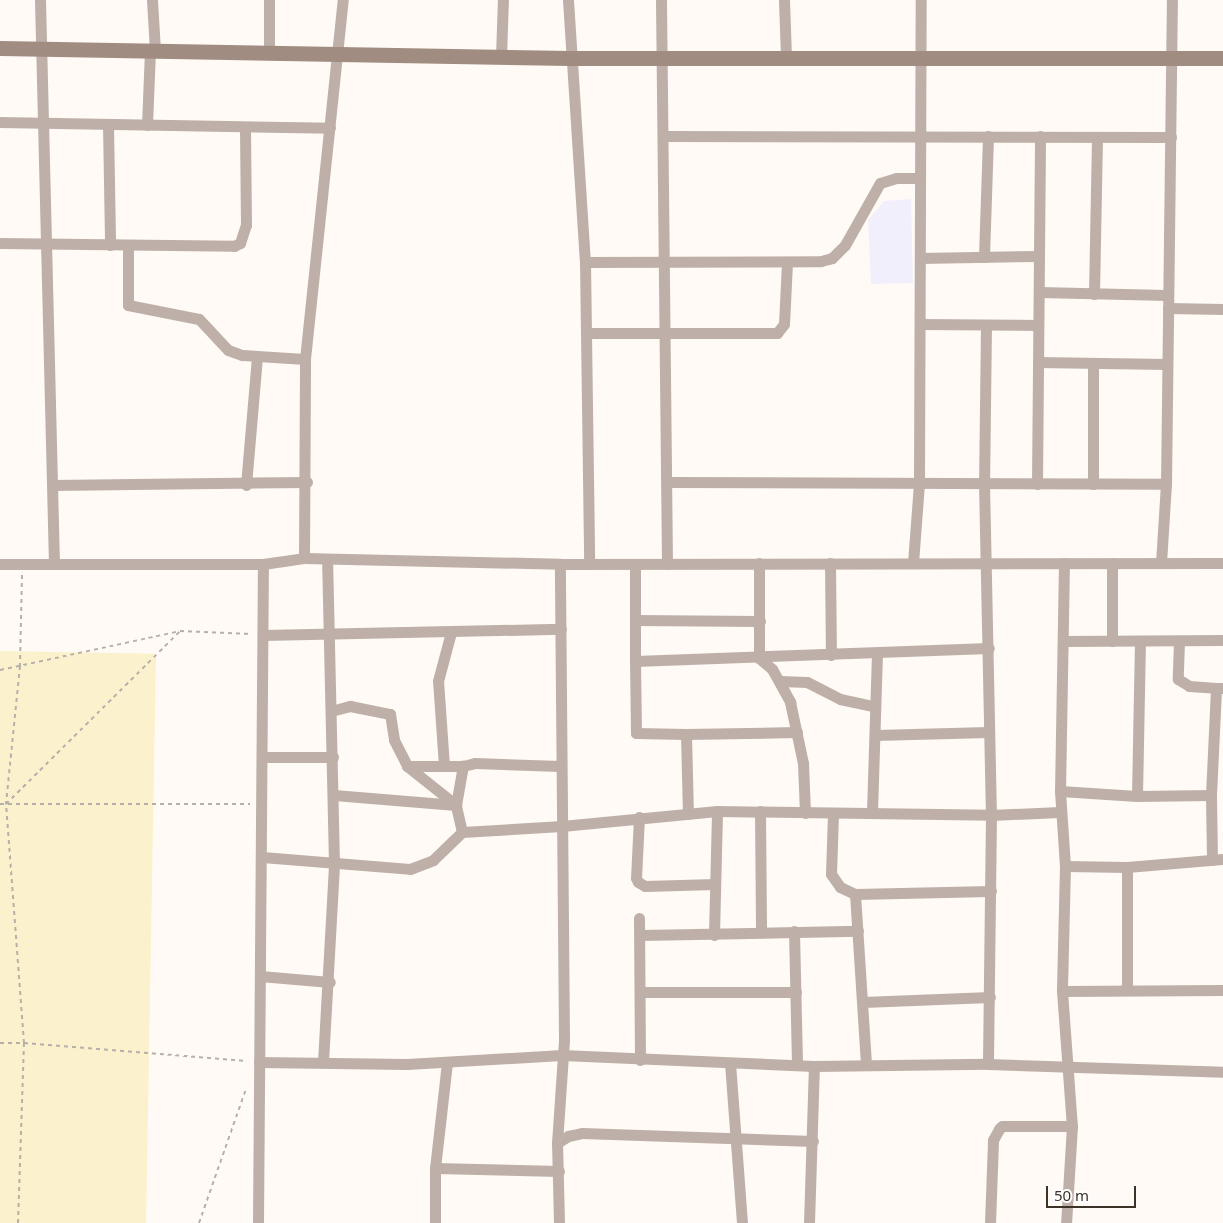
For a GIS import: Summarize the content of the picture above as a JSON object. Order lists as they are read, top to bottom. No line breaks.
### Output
{"scale_bar":"50 m"}
